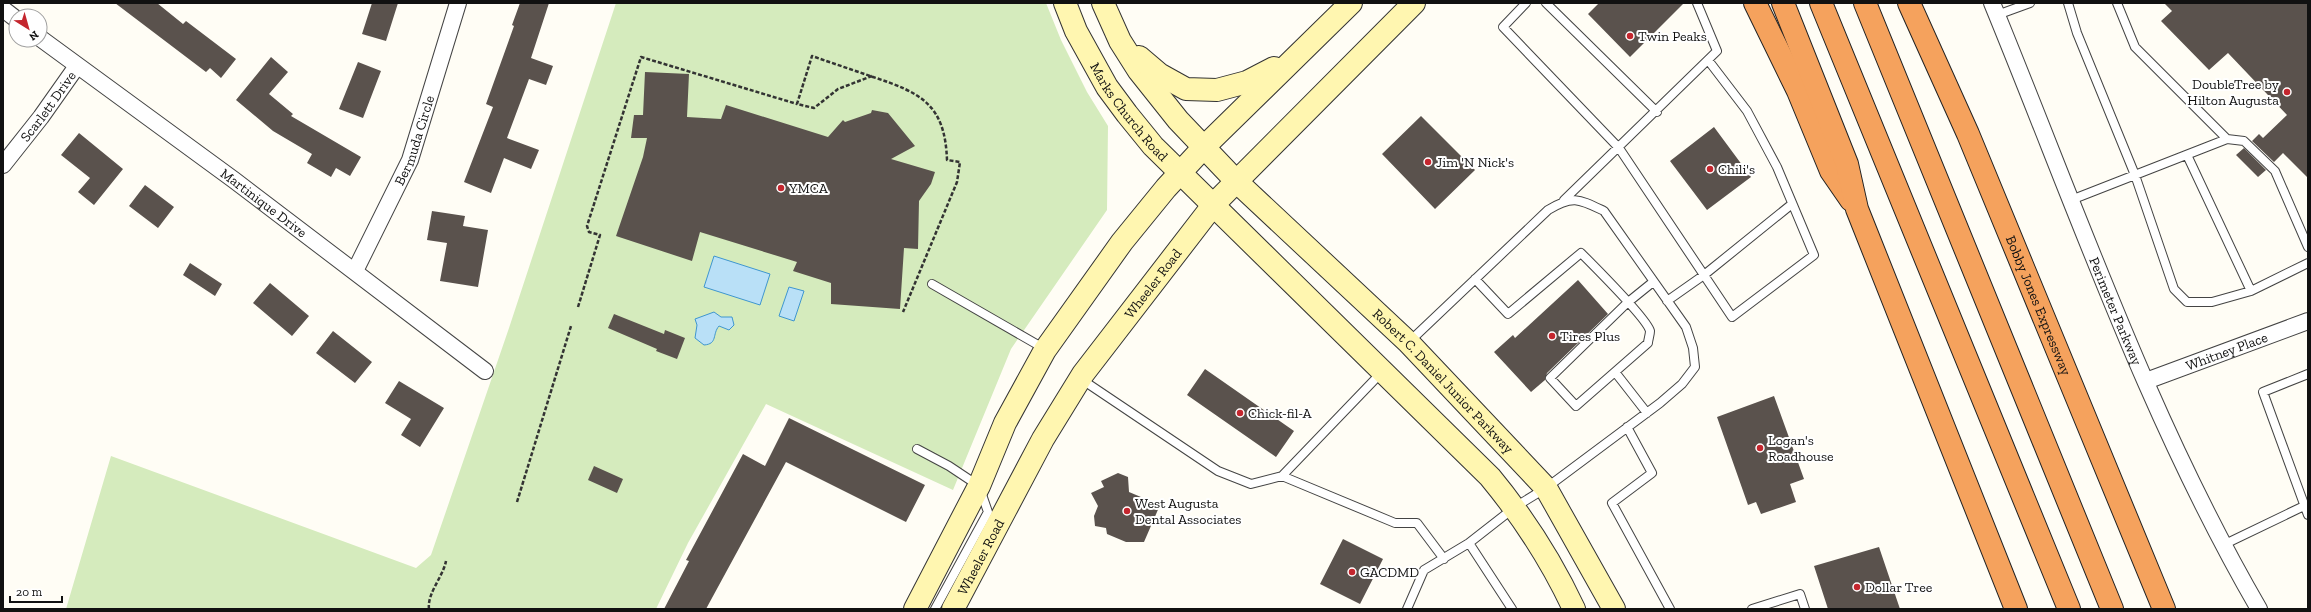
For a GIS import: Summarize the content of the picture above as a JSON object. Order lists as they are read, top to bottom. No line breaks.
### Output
{"streets":{"highway":["Bobby Jones Expressway"],"main road":["Marks Church Road","Wheeler Road","Robert C. Daniel Junior Parkway"],"street":["Scarlett Drive","Bermuda Circle","Martinique Drive","Perimeter Parkway","Whitney Place"]},"crossings":[["Scarlett Drive","Martinique Drive"],["Marks Church Road","Wheeler Road"],["Bermuda Circle","Martinique Drive"],["Wheeler Road","Robert C. Daniel Junior Parkway"],["Perimeter Parkway","Whitney Place"]],"places":["Twin Peaks","DoubleTree by Hilton Augusta","Jim 'N Nick's","Chili's","YMCA","Tires Plus","Chick-fil-A","Logan's Roadhouse","West Augusta Dental Associates","GACDMD","Dollar Tree"],"scale_bar":"20 m","north":"bottom right"}
